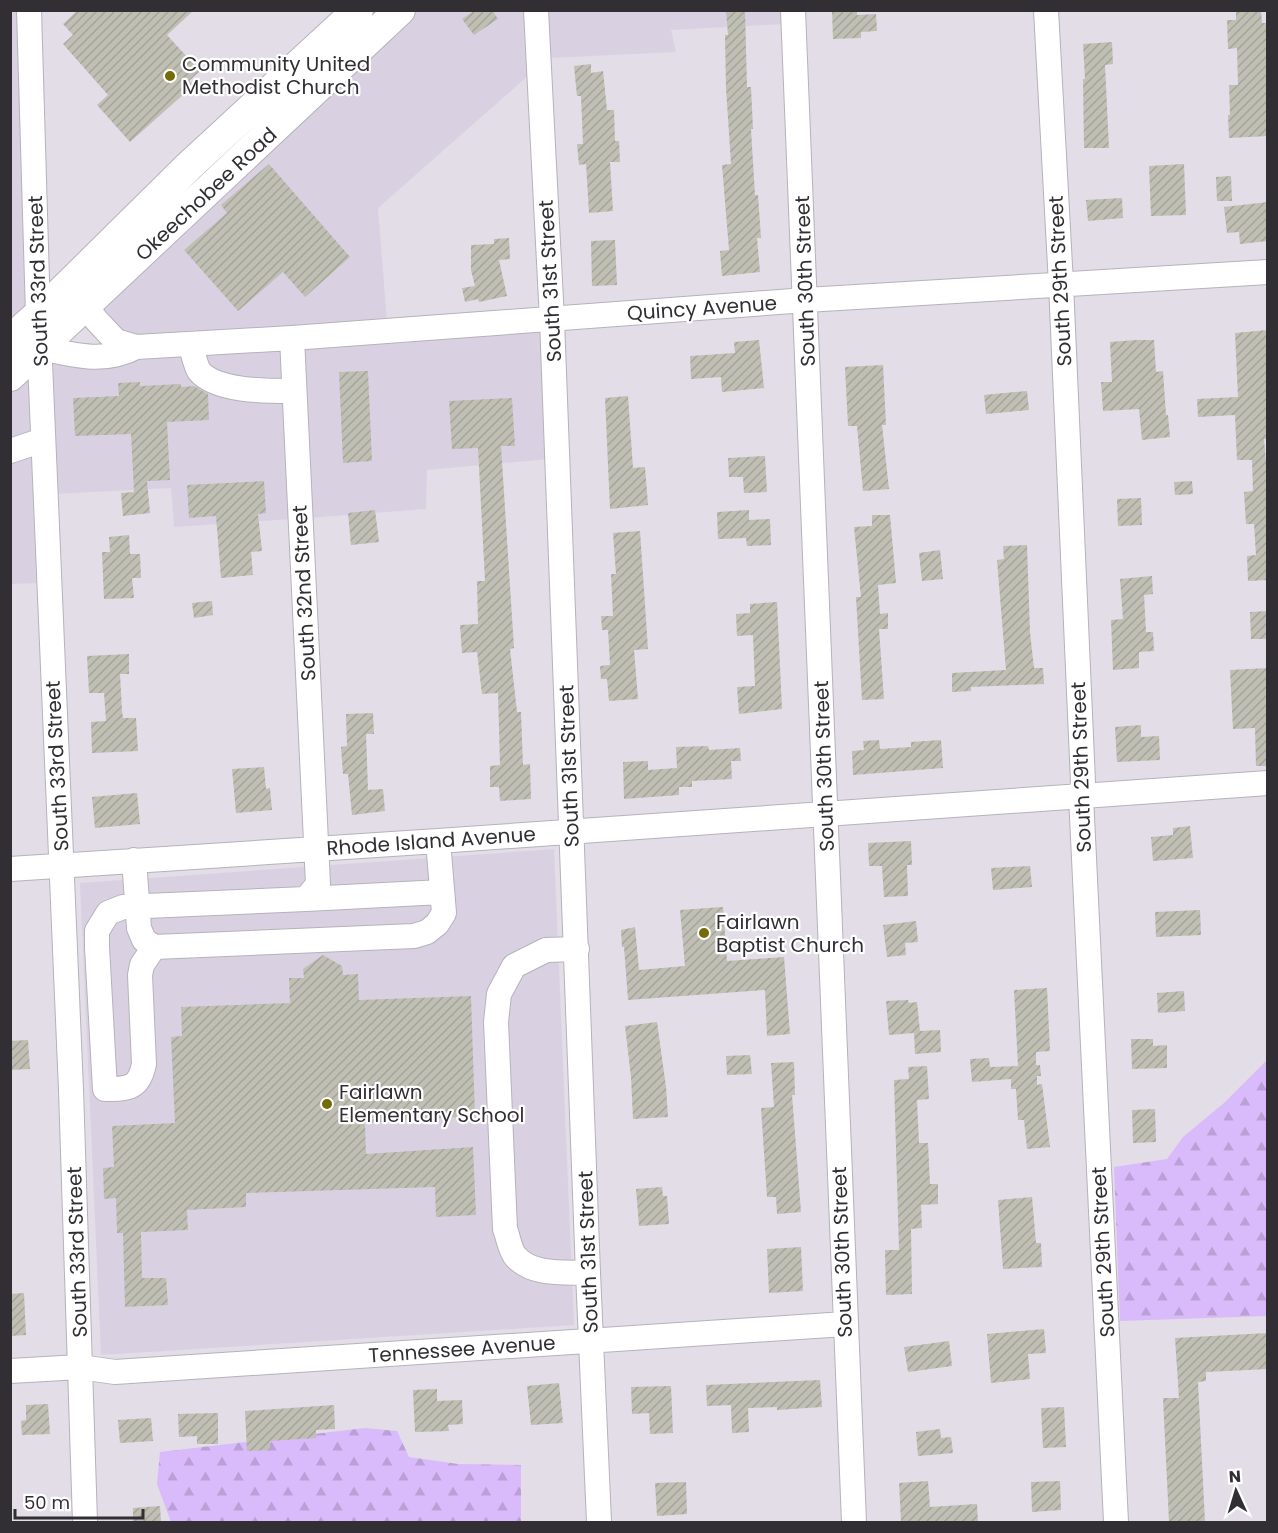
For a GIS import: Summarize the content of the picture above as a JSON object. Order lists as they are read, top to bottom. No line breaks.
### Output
{"streets":{"main road":["Okeechobee Road"],"street":["South 33rd Street","South 31st Street","South 30th Street","South 29th Street","Quincy Avenue","South 32nd Street","Rhode Island Avenue","Tennessee Avenue"]},"crossings":[["Okeechobee Road","South 33rd Street"],["Okeechobee Road","Quincy Avenue"],["South 33rd Street","Quincy Avenue"],["South 33rd Street","Rhode Island Avenue"],["South 33rd Street","Tennessee Avenue"],["South 31st Street","Quincy Avenue"],["South 31st Street","Rhode Island Avenue"],["South 31st Street","Tennessee Avenue"],["South 30th Street","Quincy Avenue"],["South 30th Street","Rhode Island Avenue"],["South 30th Street","Tennessee Avenue"],["South 29th Street","Quincy Avenue"],["South 29th Street","Rhode Island Avenue"],["Quincy Avenue","South 32nd Street"],["South 32nd Street","Rhode Island Avenue"]],"places":["Community United Methodist Church","Fairlawn Baptist Church","Fairlawn Elementary School"],"scale_bar":"50 m","north":"top"}
